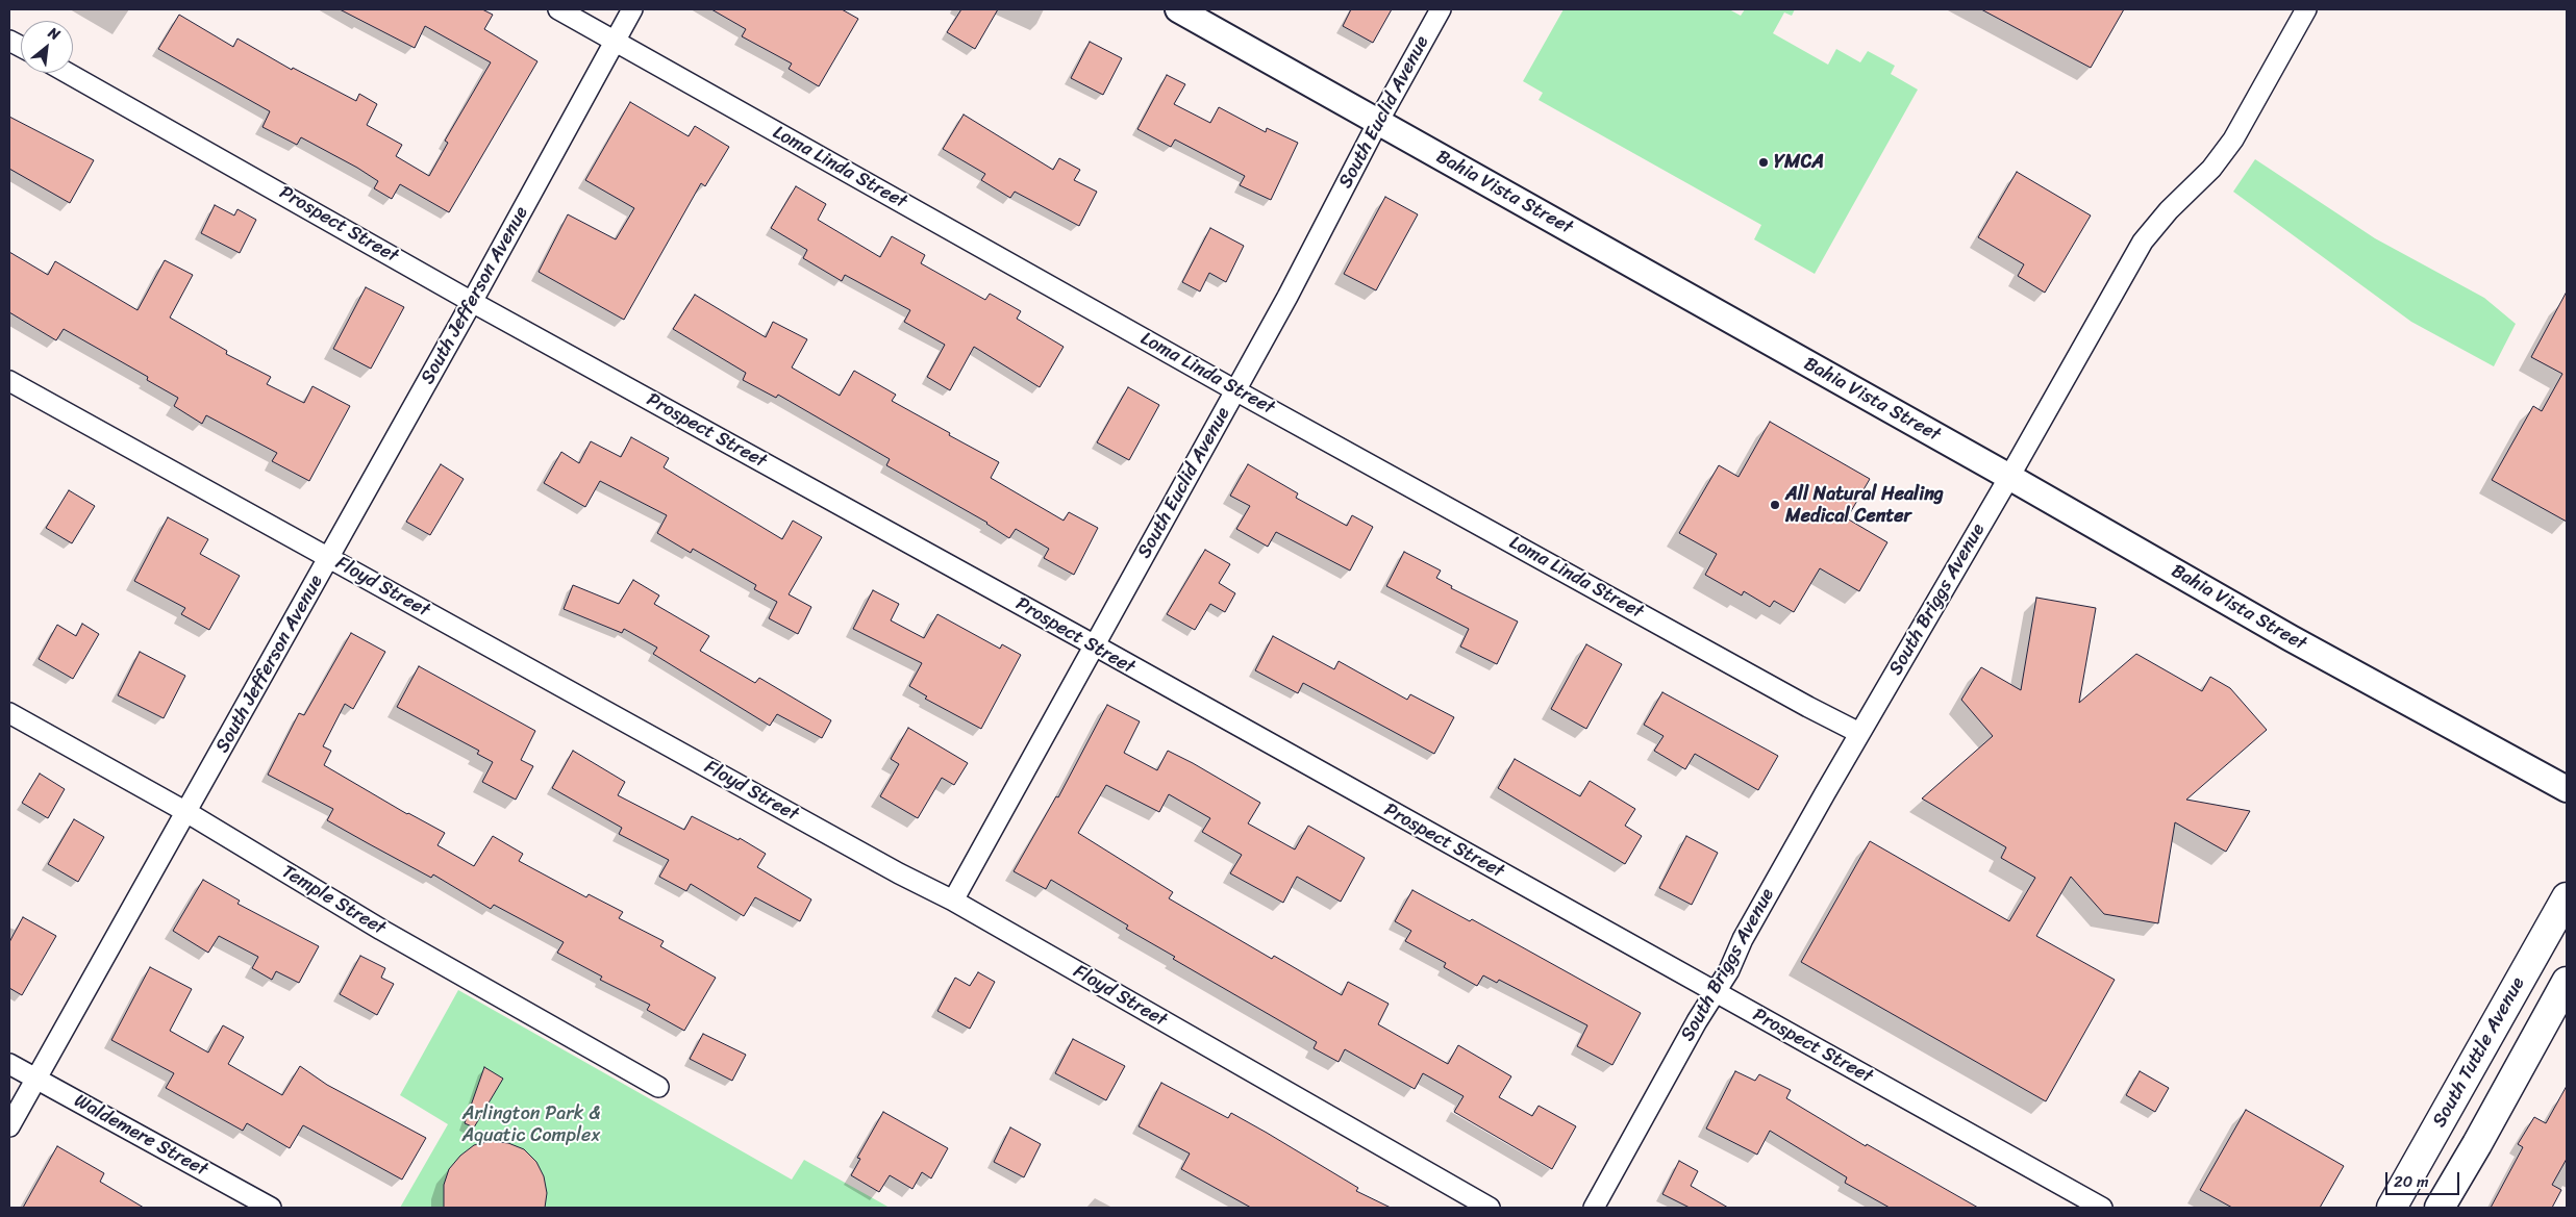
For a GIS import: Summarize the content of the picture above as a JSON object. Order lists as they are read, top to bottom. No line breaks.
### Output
{"streets":{"main road":["South Tuttle Avenue"],"street":["South Euclid Avenue","Loma Linda Street","Bahia Vista Street","Prospect Street","South Jefferson Avenue","Floyd Street","South Briggs Avenue","Temple Street","Waldemere Street"]},"crossings":[["South Euclid Avenue","Loma Linda Street"],["South Euclid Avenue","Bahia Vista Street"],["South Euclid Avenue","Prospect Street"],["South Euclid Avenue","Floyd Street"],["Loma Linda Street","South Jefferson Avenue"],["Loma Linda Street","South Briggs Avenue"],["Bahia Vista Street","South Briggs Avenue"],["Prospect Street","South Jefferson Avenue"],["Prospect Street","South Briggs Avenue"],["South Jefferson Avenue","Floyd Street"],["South Jefferson Avenue","Temple Street"],["South Jefferson Avenue","Waldemere Street"]],"parks":["Arlington Park & Aquatic Complex"],"places":["YMCA","All Natural Healing Medical Center"],"scale_bar":"20 m","north":"top right"}
